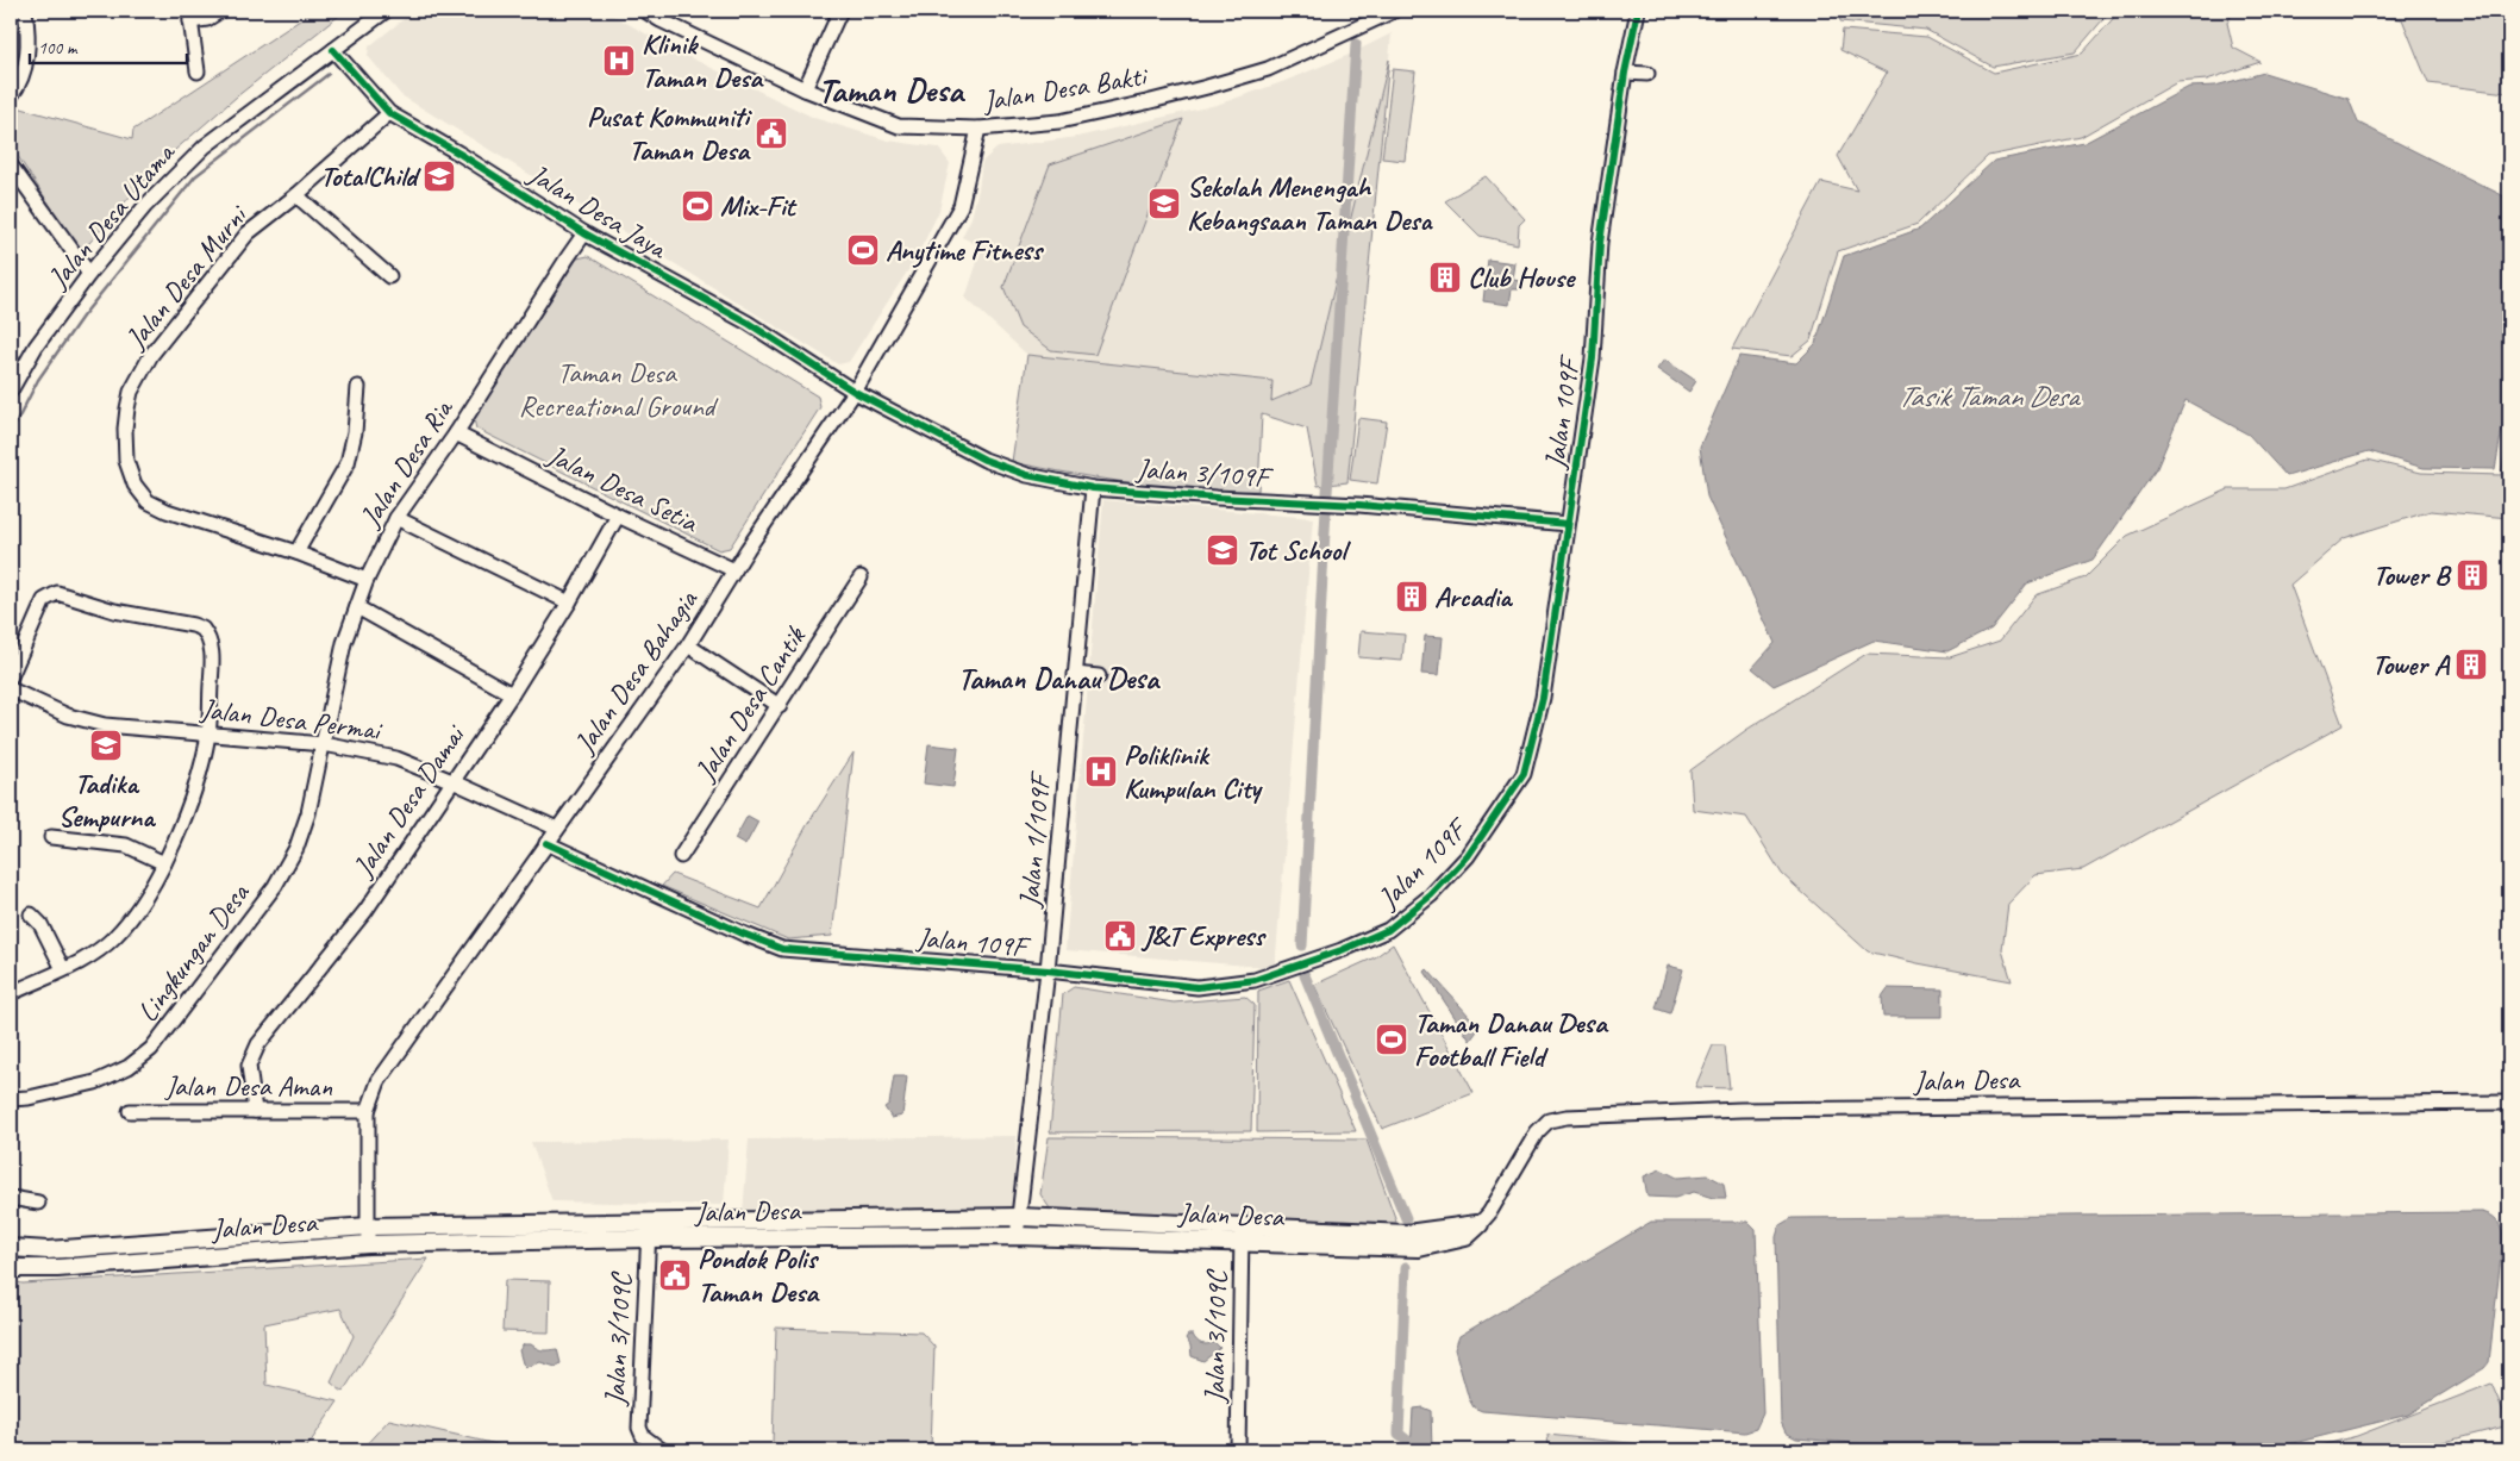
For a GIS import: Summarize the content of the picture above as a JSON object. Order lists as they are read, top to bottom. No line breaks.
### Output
{"streets":{"main road":["Jalan Desa"],"street":["Jalan Desa Bakti","Jalan Desa Jaya","Jalan Desa Utama","Jalan Desa Murni","Jalan 109F","Jalan Desa Ria","Jalan 3/109F","Jalan Desa Setia","Jalan Desa Bahagia","Jalan Desa Cantik","Jalan Desa Permai","Jalan Desa Damai","Jalan 1/109F","Lingkungan Desa","Jalan Desa Aman","Jalan 3/109C"]},"crossings":[["Jalan Desa Bakti","Jalan Desa Bahagia"],["Jalan Desa Jaya","Jalan Desa Utama"],["Jalan Desa Jaya","Jalan Desa Murni"],["Jalan Desa Jaya","Jalan Desa Ria"],["Jalan Desa Jaya","Jalan 3/109F"],["Jalan Desa Jaya","Jalan Desa Bahagia"],["Jalan Desa Murni","Jalan Desa Ria"],["Jalan 109F","Jalan 3/109F"],["Jalan 109F","Jalan Desa Bahagia"],["Jalan 109F","Jalan 1/109F"],["Jalan Desa Ria","Jalan Desa Setia"],["Jalan Desa Ria","Jalan Desa Permai"],["Jalan Desa Ria","Lingkungan Desa"],["Jalan 3/109F","Jalan Desa Bahagia"],["Jalan 3/109F","Jalan 1/109F"],["Jalan Desa Setia","Jalan Desa Bahagia"],["Jalan Desa Setia","Jalan Desa Damai"],["Jalan Desa Bahagia","Jalan Desa Permai"],["Jalan Desa Bahagia","Jalan Desa"],["Jalan Desa Bahagia","Jalan Desa Aman"],["Jalan Desa Permai","Jalan Desa Damai"],["Jalan Desa Permai","Lingkungan Desa"],["Jalan Desa Damai","Jalan Desa Aman"],["Jalan 1/109F","Jalan Desa"],["Jalan Desa","Jalan 3/109C"]],"districts":["Taman Desa","Taman Danau Desa"],"water":["Tasik Taman Desa"],"parks":["Taman Desa Recreational Ground"],"places":{"hospital":["Klinik Taman Desa","Poliklinik Kumpulan City"],"public building":["Pusat Kommuniti Taman Desa","J&T Express","Pondok Polis Taman Desa"],"school or university":["TotalChild","Sekolah Menengah Kebangsaan Taman Desa","Tot School","Tadika Sempurna"],"sports":["Mix-Fit","Anytime Fitness","Taman Danau Desa Football Field"],"building":["Club House","Tower B","Arcadia","Tower A"]},"scale_bar":"100 m"}
